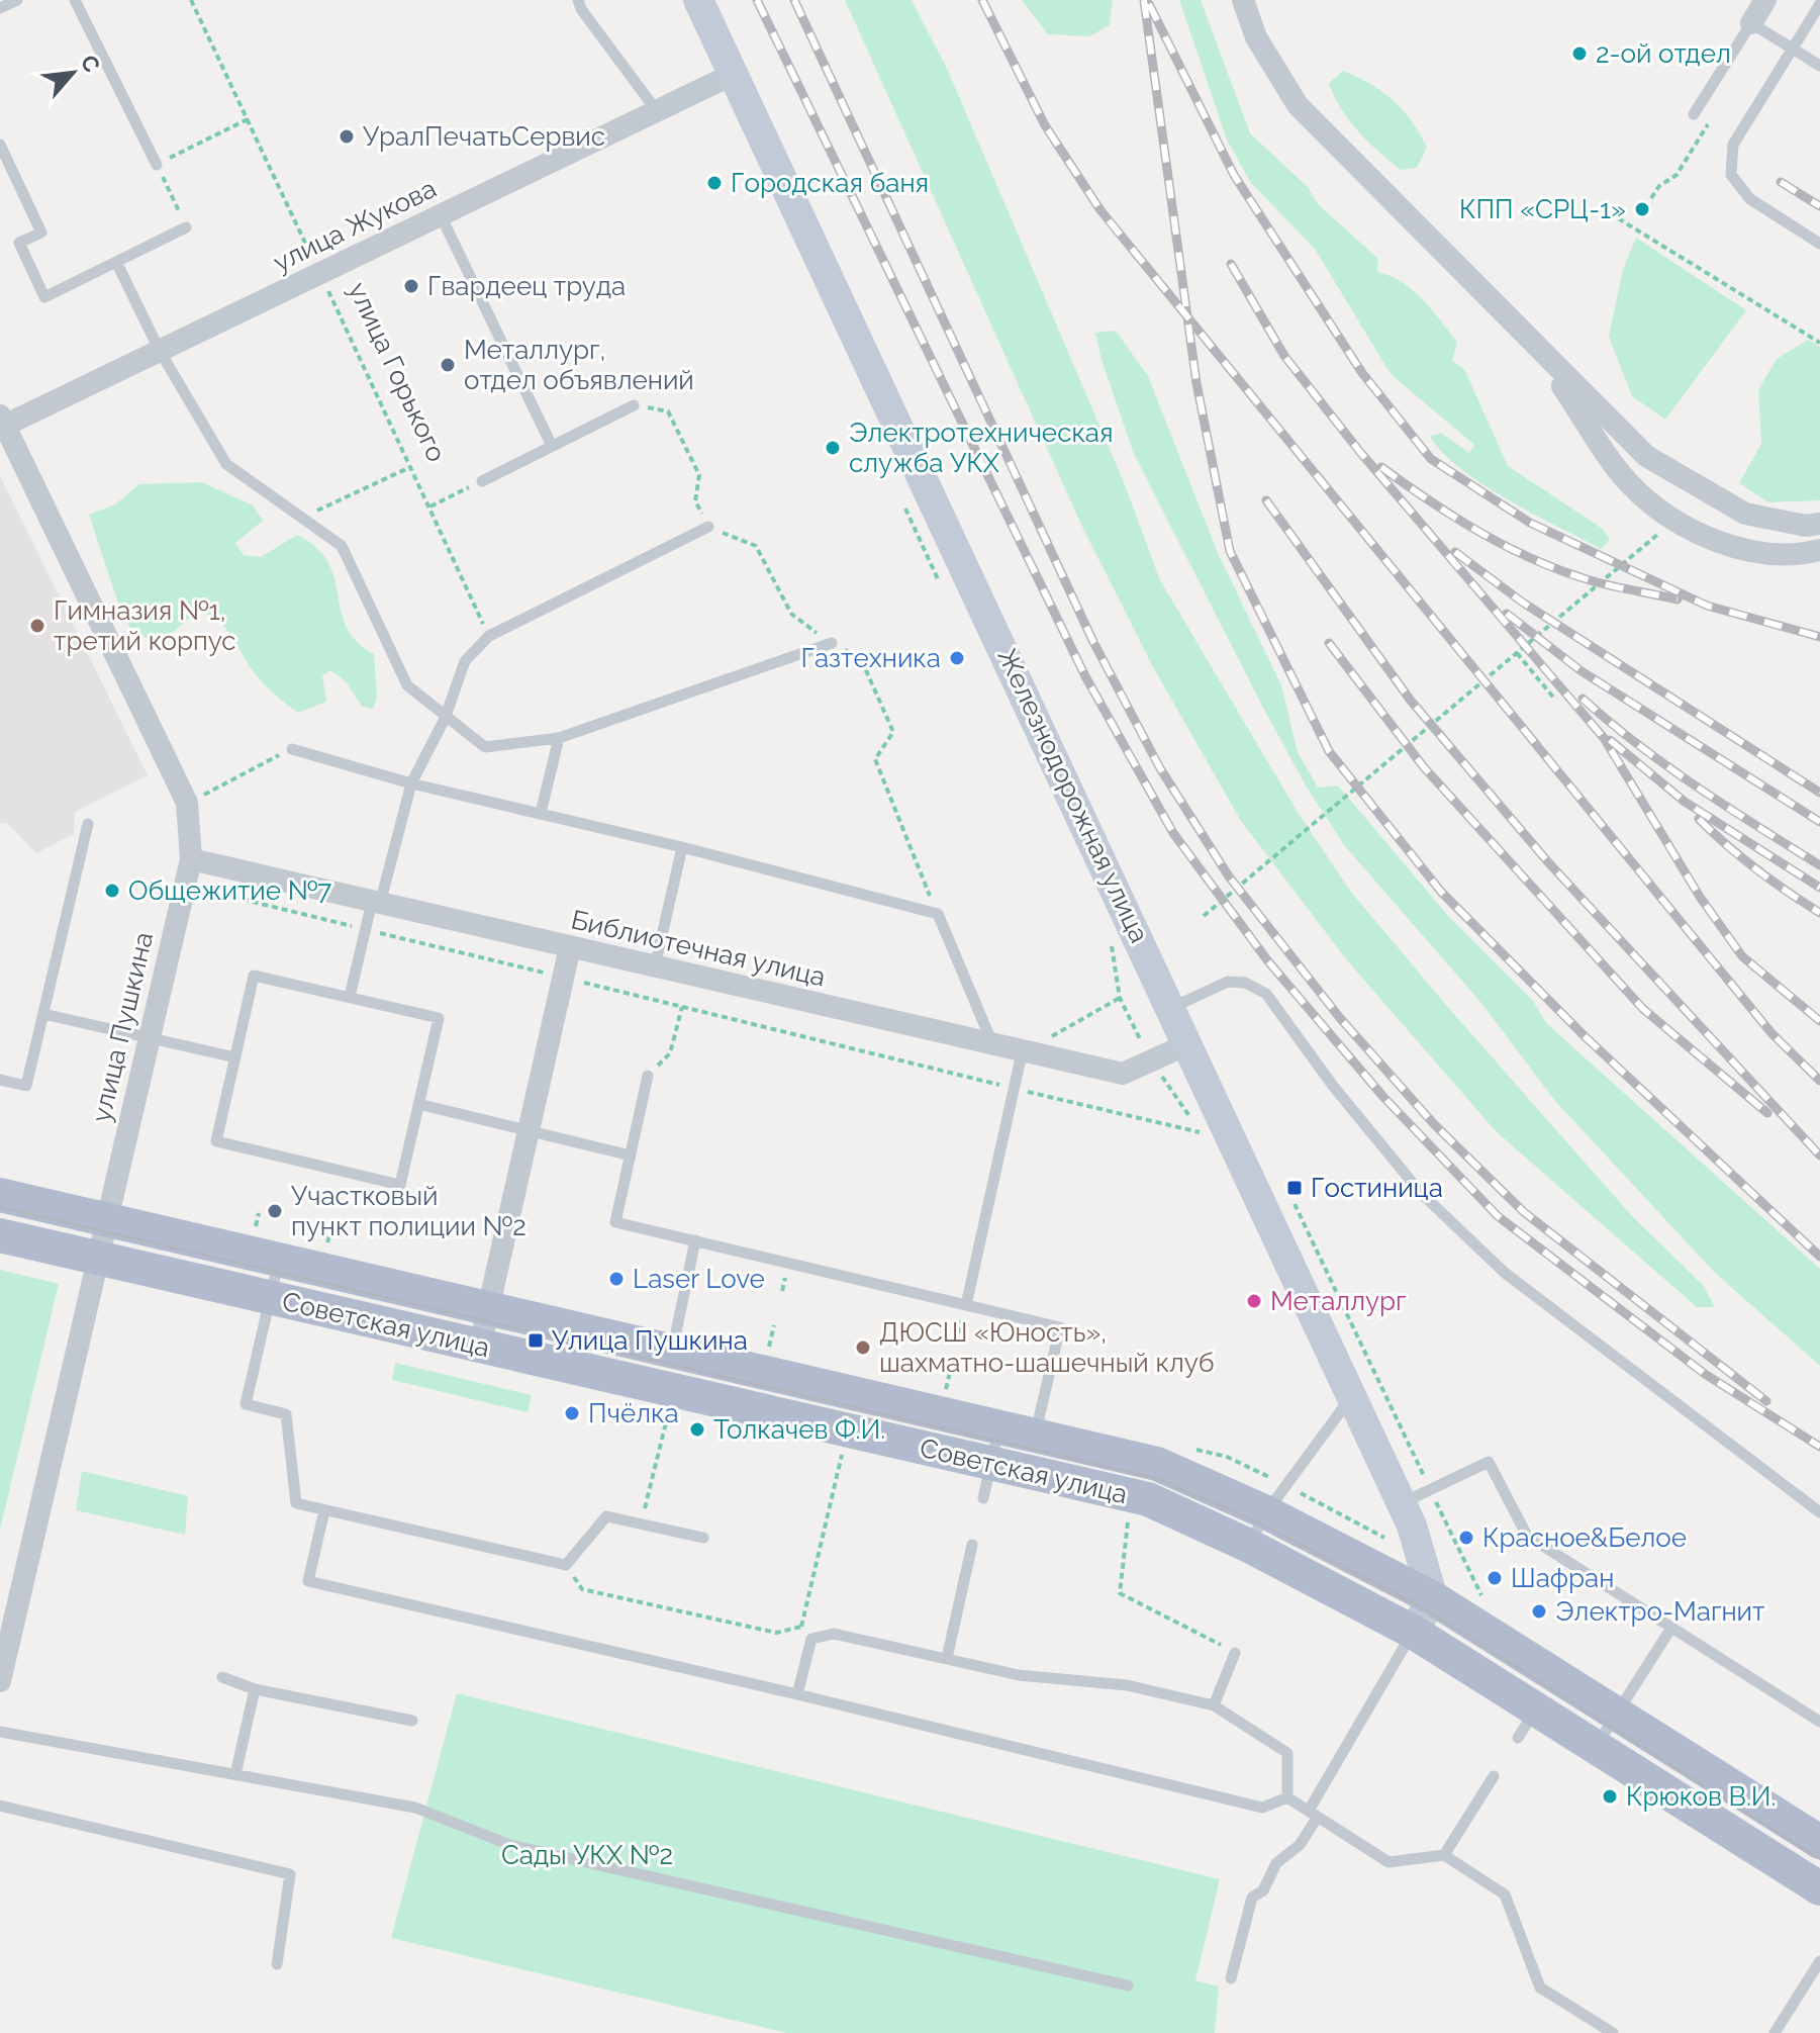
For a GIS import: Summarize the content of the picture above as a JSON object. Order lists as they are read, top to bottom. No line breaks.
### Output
{"streets":{"main road":["Железнодорожная улица","Советская улица"],"street":["улица Жукова","Библиотечная улица","улица Пушкина"],"path":["улица Горького"]},"crossings":[["улица Жукова","улица Горького"],["улица Жукова","Железнодорожная улица"],["улица Жукова","улица Пушкина"],["Железнодорожная улица","Библиотечная улица"],["Железнодорожная улица","Советская улица"],["Библиотечная улица","улица Пушкина"],["улица Пушкина","Советская улица"]],"parks":["Сады УКХ №2"],"places":{"other":["2-ой отдел","УралПечатьСервис","Городская баня","КПП «СРЦ-1»","Гвардеец труда","Металлург, отдел объявлений","Электротехническая служба УКХ","Гимназия №1, третий корпус","Газтехника","Общежитие №7","Участковый пункт полиции №2","Laser Love","Металлург","ДЮСШ «Юность», шахматно-шашечный клуб","Пчёлка","Толкачев Ф.И.","Красное&Белое","Шафран","Электро-Магнит","Крюков В.И."],"transit":["Гостиница","Улица Пушкина"]},"north":"top right"}
